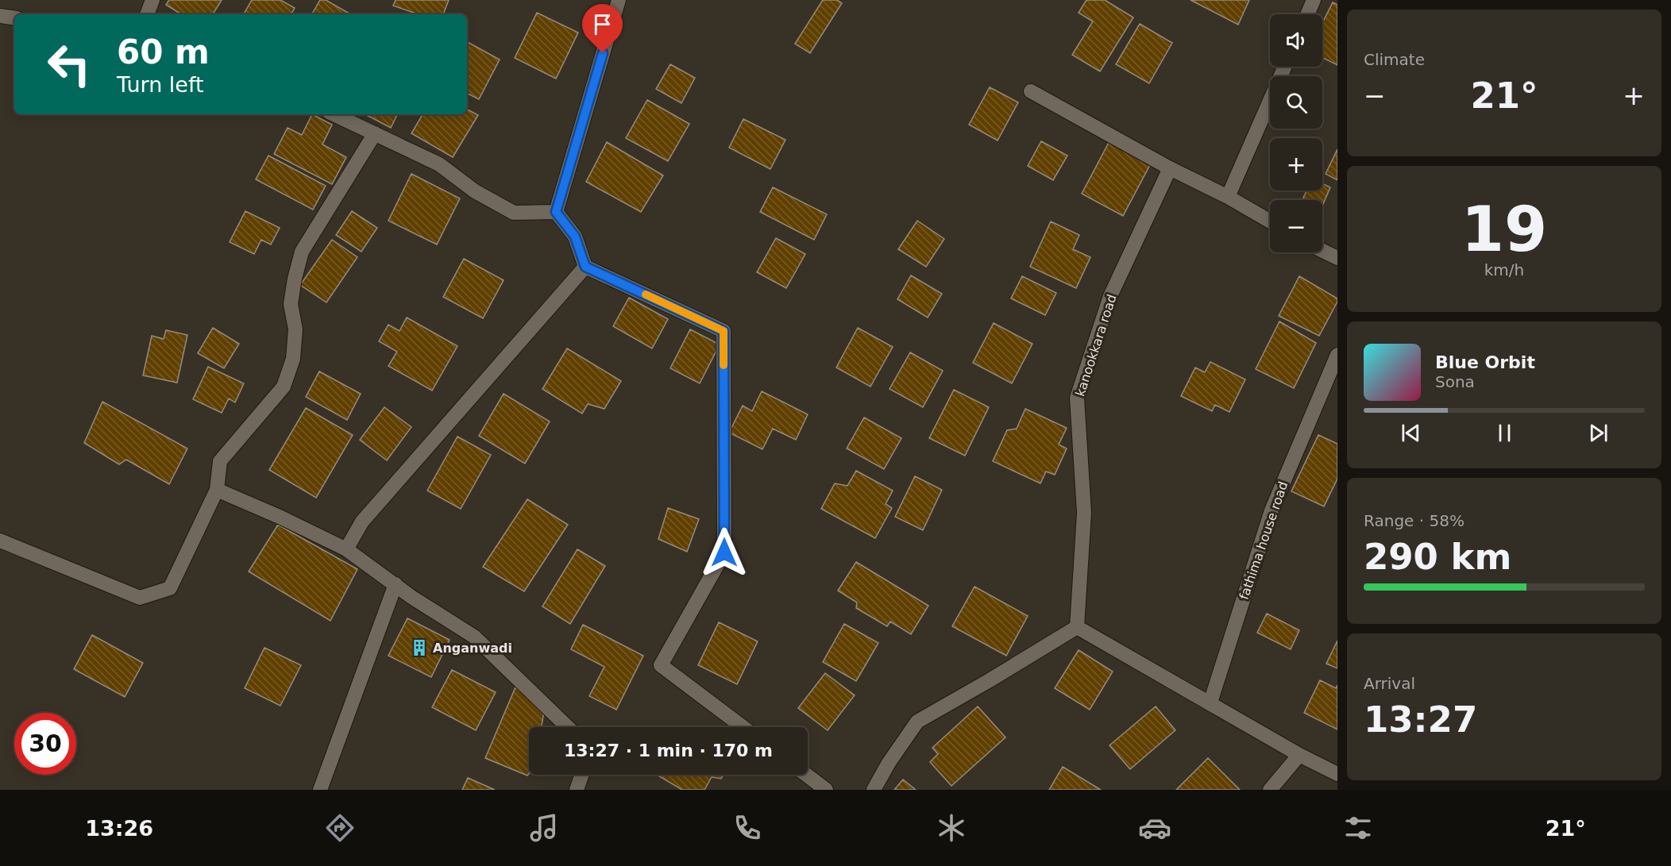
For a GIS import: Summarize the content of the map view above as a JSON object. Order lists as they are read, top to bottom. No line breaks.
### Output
{"streets":{"street":["kanookkara road","fathima house road"]},"places":{"building":["Anganwadi"]},"page":{"tile":["Climate",["19","km/h"],["Range · 58%","290 km"],["Arrival","13:27"]],"map_buttons":["+","−"],"turn":["60 m","Turn left"],"heat":["−","21°","+"],"song":["Blue Orbit","Sona"],"limit":"30","trip":"13:27 · 1 min · 170 m","tabs":["13:26","21°"]}}
